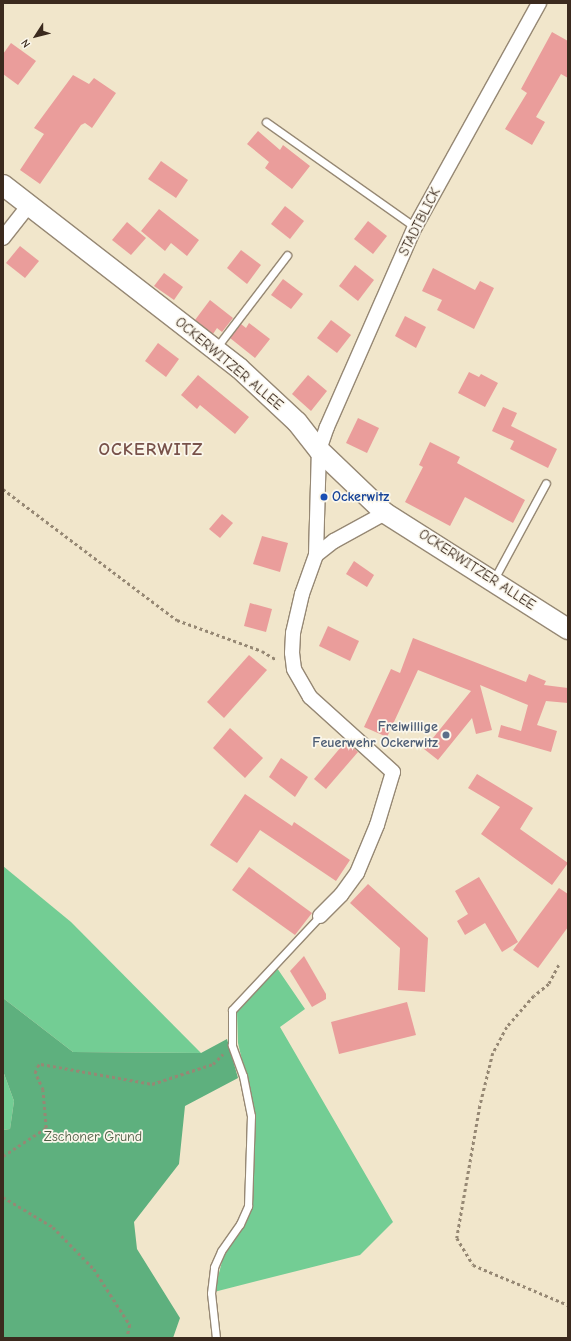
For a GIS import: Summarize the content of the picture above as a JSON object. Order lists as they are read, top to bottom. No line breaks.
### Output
{"streets":{"street":["STADTBLICK","OCKERWITZER ALLEE"]},"crossings":[["STADTBLICK","OCKERWITZER ALLEE"]],"districts":["OCKERWITZ"],"parks":["Zschoner Grund"],"places":["Ockerwitz","Freiwillige Feuerwehr Ockerwitz"],"north":"bottom left"}
